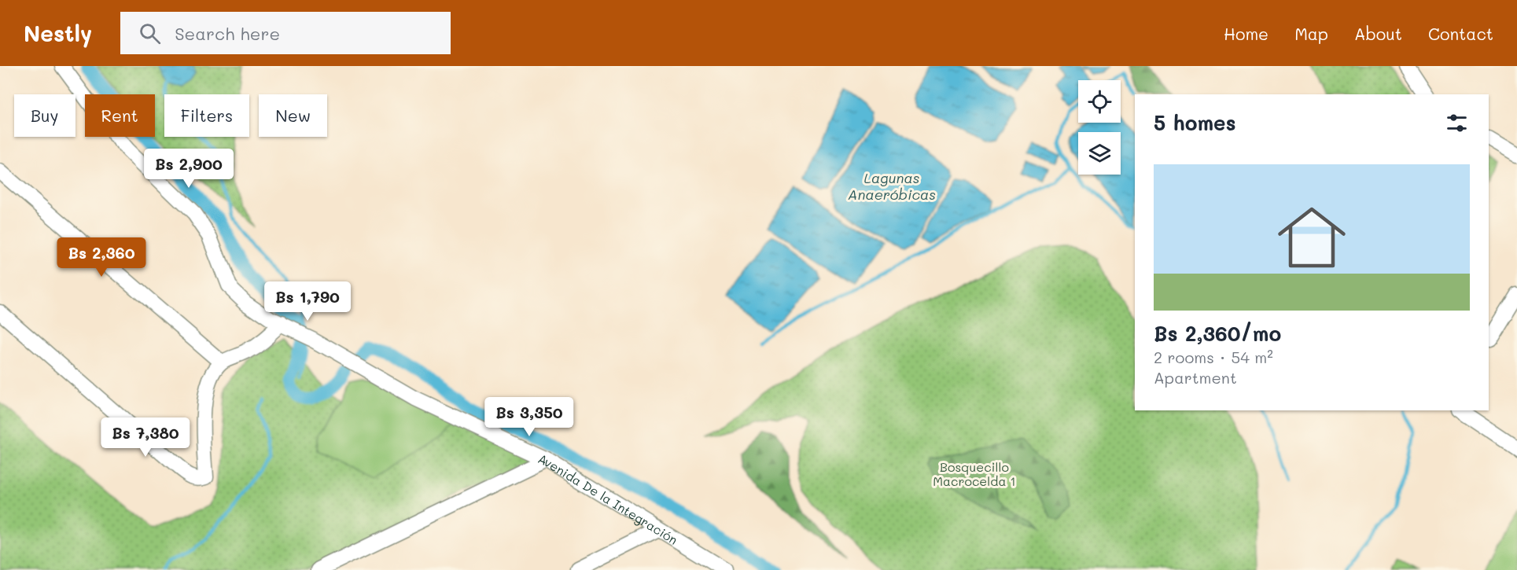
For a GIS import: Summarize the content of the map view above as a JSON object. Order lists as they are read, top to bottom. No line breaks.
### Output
{"streets":{"street":["Avenida De la Integración"]},"water":["Lagunas Anaeróbicas"],"parks":["Bosquecillo Macrocelda 1"],"page":{"header":"Nestly","search":"Search here","nav":["Home","Map","About","Contact"],"chip":["Buy","Rent","Filters","New"],"heading":"5 homes","price":["Bs 2,900","Bs 2,360","Bs 1,790","Bs 3,350","Bs 7,380"],"list":[{"name":"Bs 2,360/mo","note":"2 rooms · 54 m² · Apartment"}]}}
